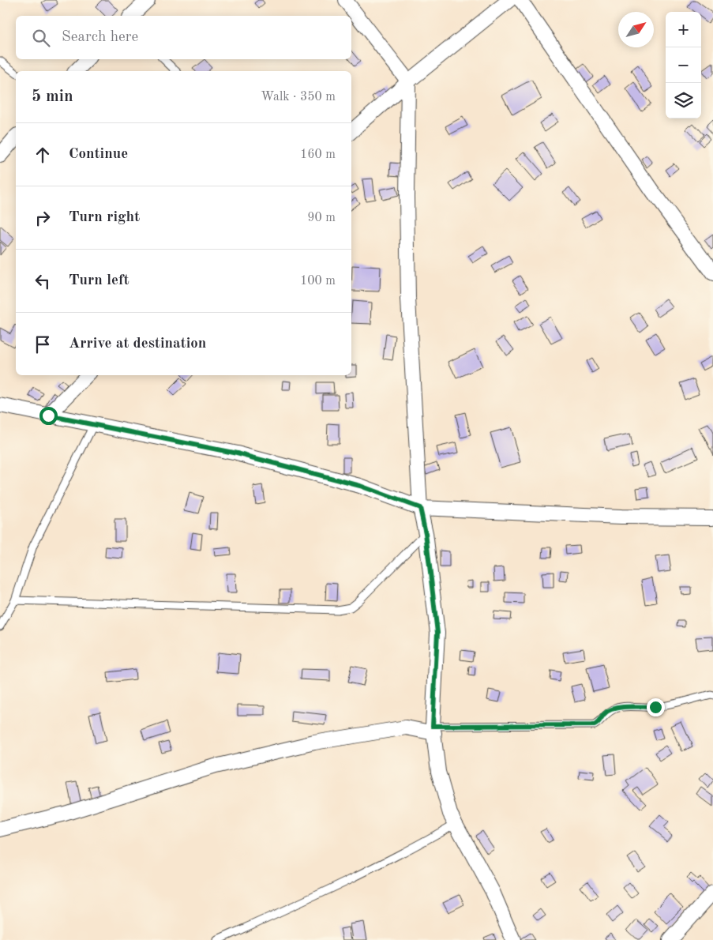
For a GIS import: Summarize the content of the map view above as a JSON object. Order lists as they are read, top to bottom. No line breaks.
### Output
{"north":"top right","page":{"map_buttons":["+","−"],"search":"Search here","heading":["5 min","Walk · 350 m"],"list":[["Continue","160 m"],["Turn right","90 m"],["Turn left","100 m"],"Arrive at destination"]}}
